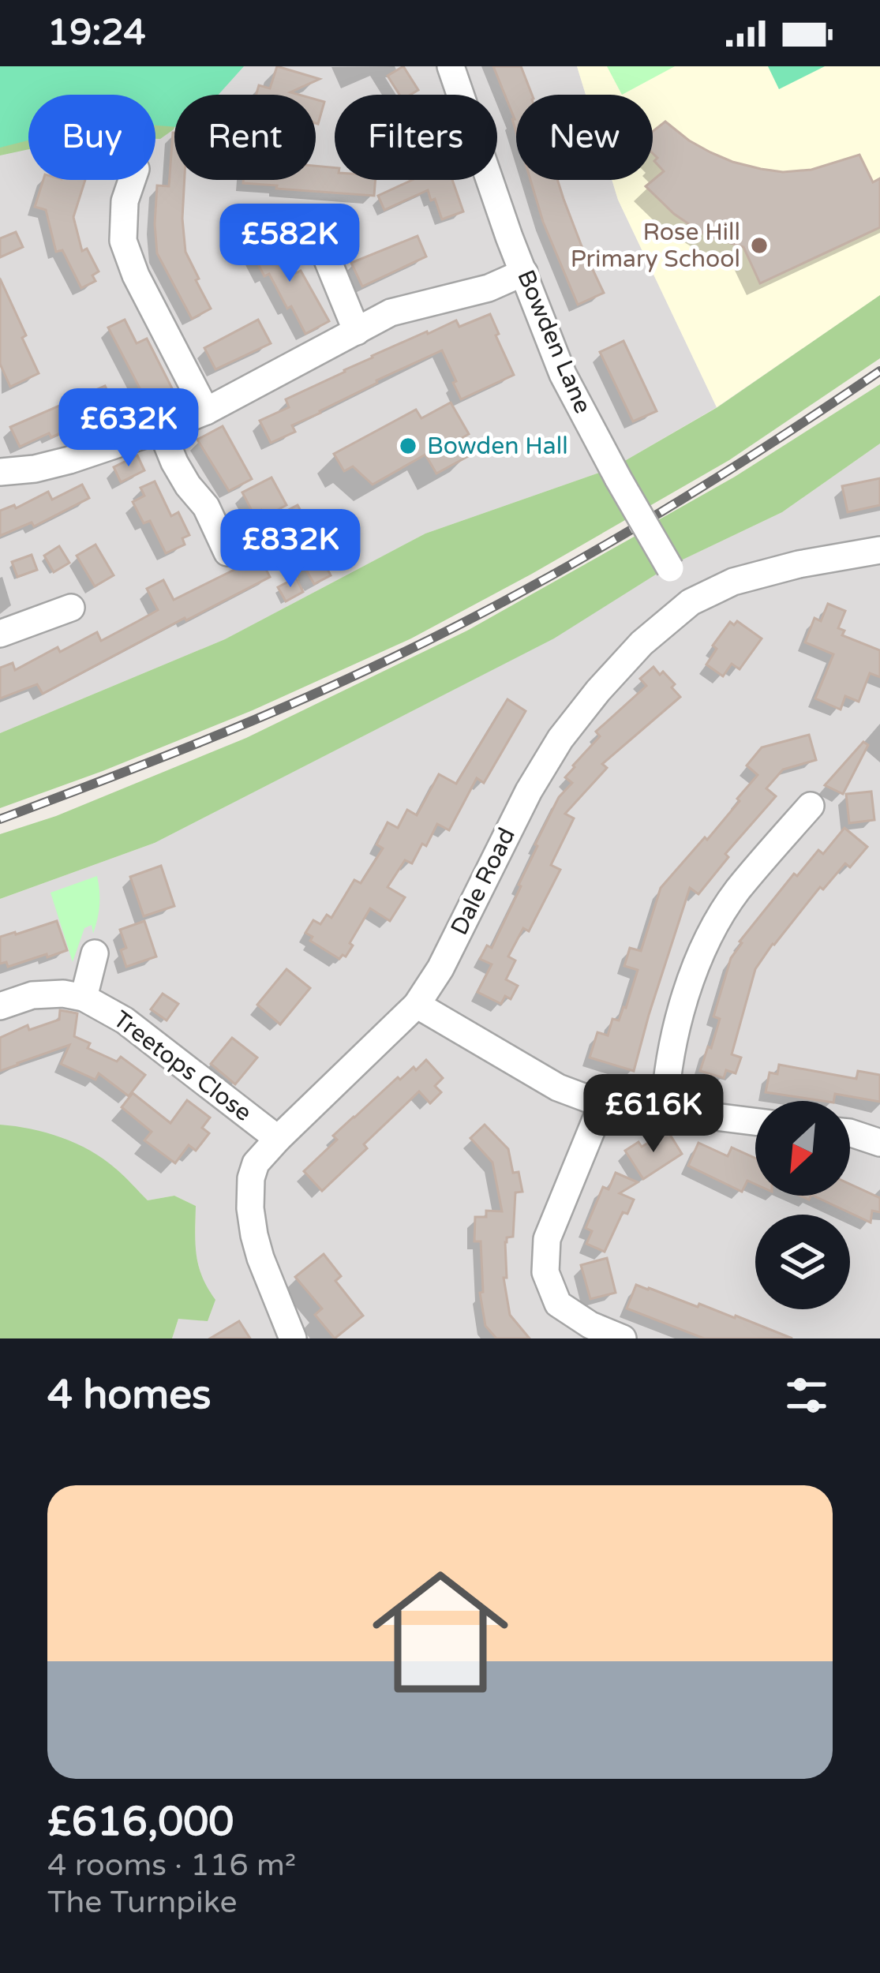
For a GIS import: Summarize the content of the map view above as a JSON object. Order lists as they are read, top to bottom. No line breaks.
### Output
{"streets":{"street":["Bowden Lane","Dale Road","Treetops Close"]},"crossings":[["Bowden Lane","Dale Road"],["Dale Road","Treetops Close"]],"places":["Rose Hill Primary School","Bowden Hall"],"north":"bottom left","page":{"status":"19:24","chip":["Buy","Rent","Filters","New"],"price":["£582K","£632K","£832K","£616K"],"heading":"4 homes","list":[{"name":"£616,000","note":"4 rooms · 116 m² · The Turnpike"}]}}
